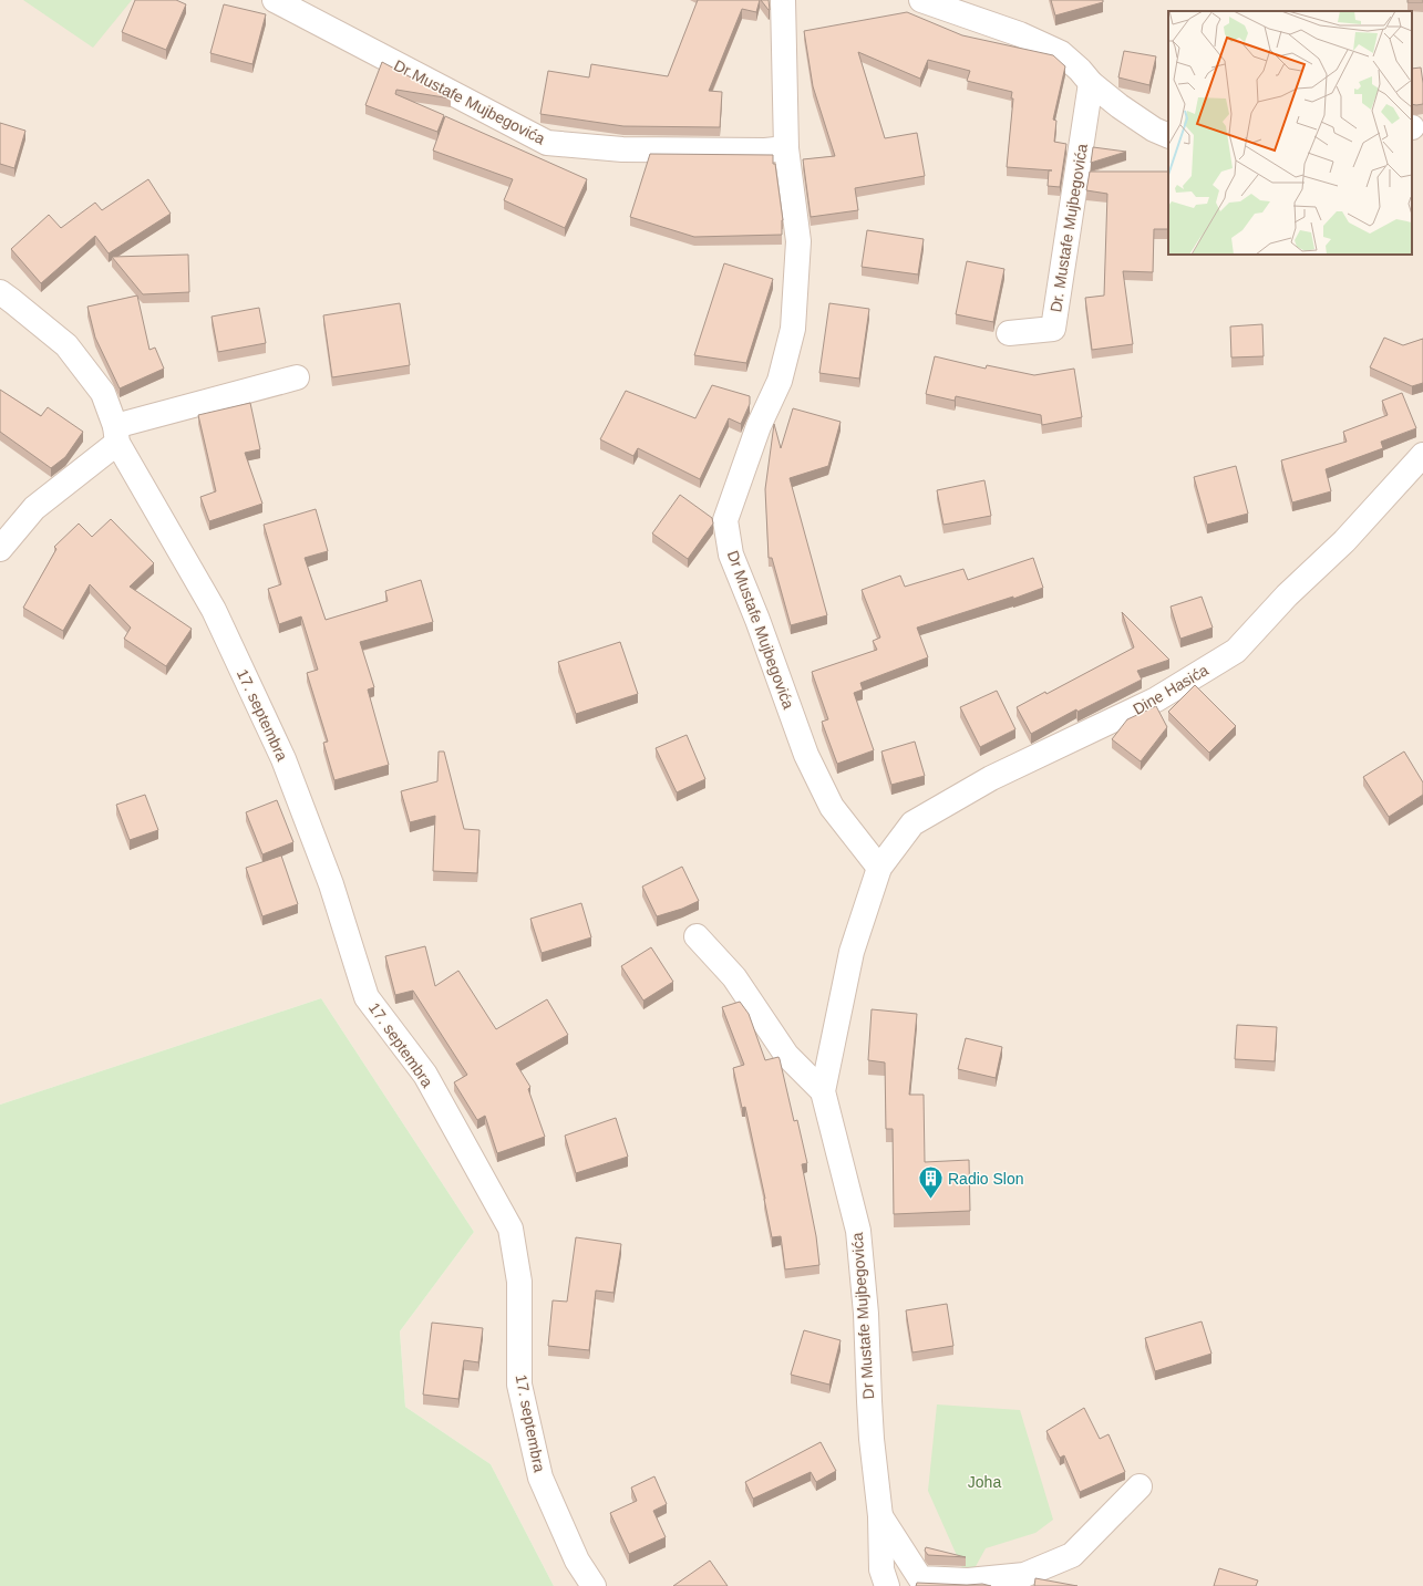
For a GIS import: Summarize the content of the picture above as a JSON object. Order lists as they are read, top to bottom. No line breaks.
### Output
{"streets":{"street":["Dr Mustafe Mujbegovića","Dr. Mustafe Mujbegovića","Dine Hasića","17. septembra"]},"crossings":[["Dr Mustafe Mujbegovića","Dine Hasića"]],"parks":["Joha"],"places":{"building":["Radio Slon"]}}
